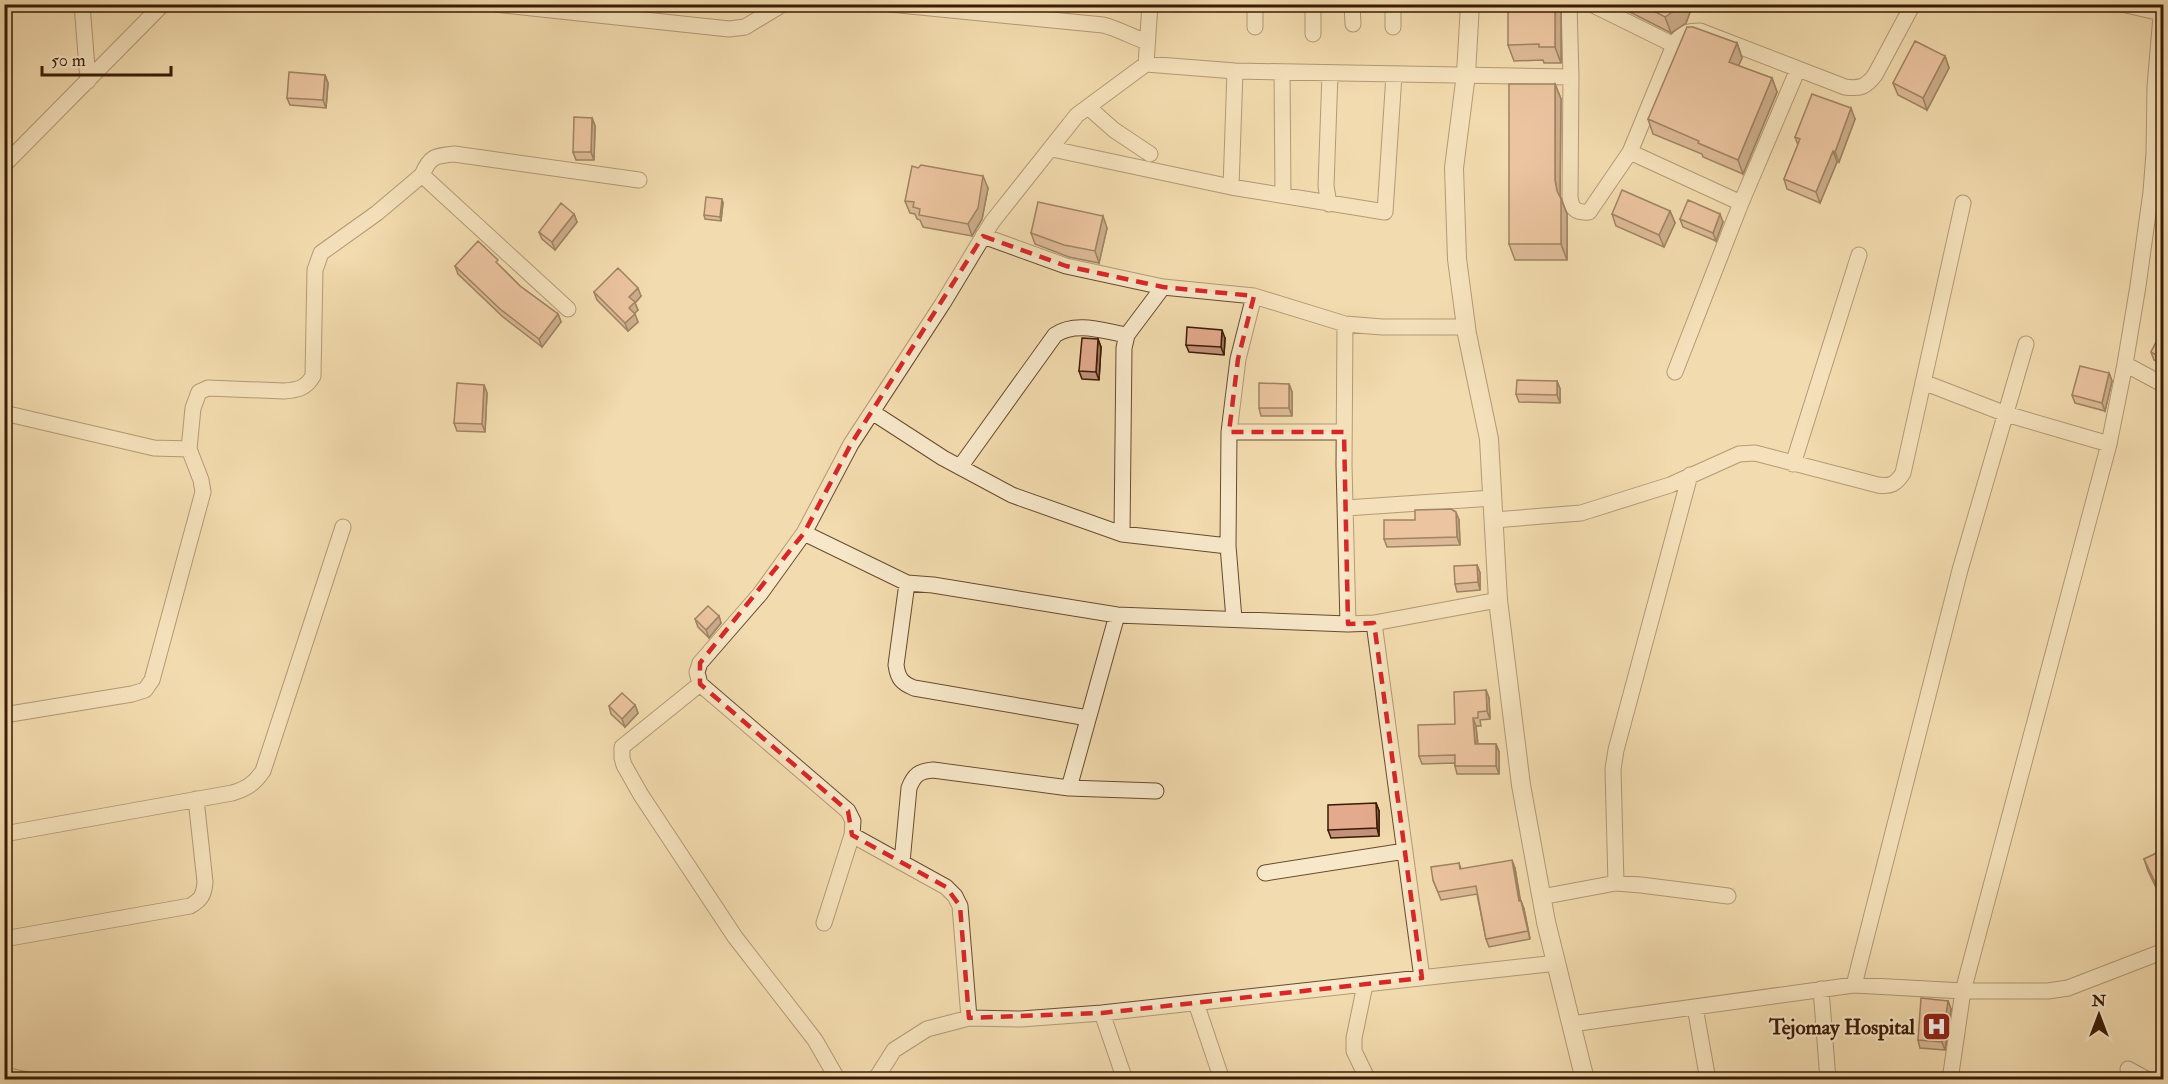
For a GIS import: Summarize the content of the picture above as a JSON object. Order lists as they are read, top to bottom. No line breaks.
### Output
{"places":{"hospital":["Tejomay Hospital"]},"scale_bar":"50 m","north":"top"}
